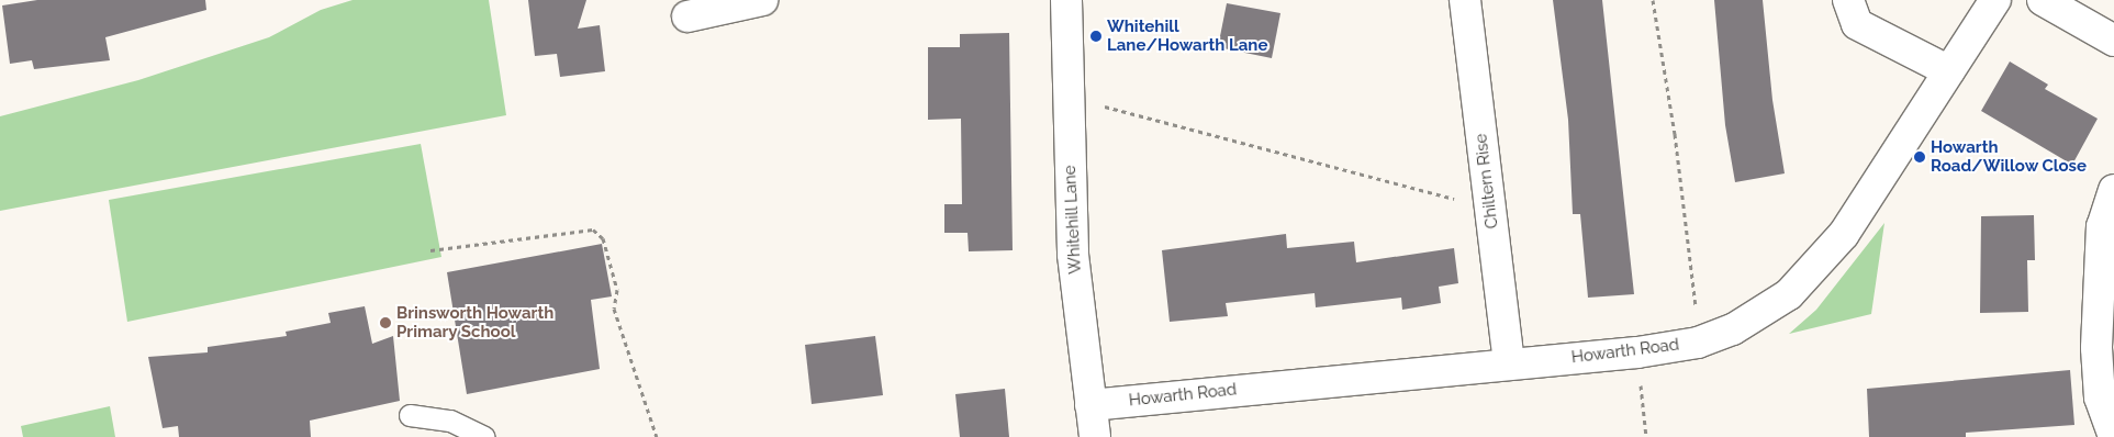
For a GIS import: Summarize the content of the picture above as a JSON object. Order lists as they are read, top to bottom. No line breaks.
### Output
{"streets":{"street":["Chiltern Rise","Whitehill Lane","Howarth Road"]},"crossings":[["Chiltern Rise","Howarth Road"],["Whitehill Lane","Howarth Road"]],"places":["Whitehill Lane/Howarth Lane","Howarth Road/Willow Close","Brinsworth Howarth Primary School"]}
